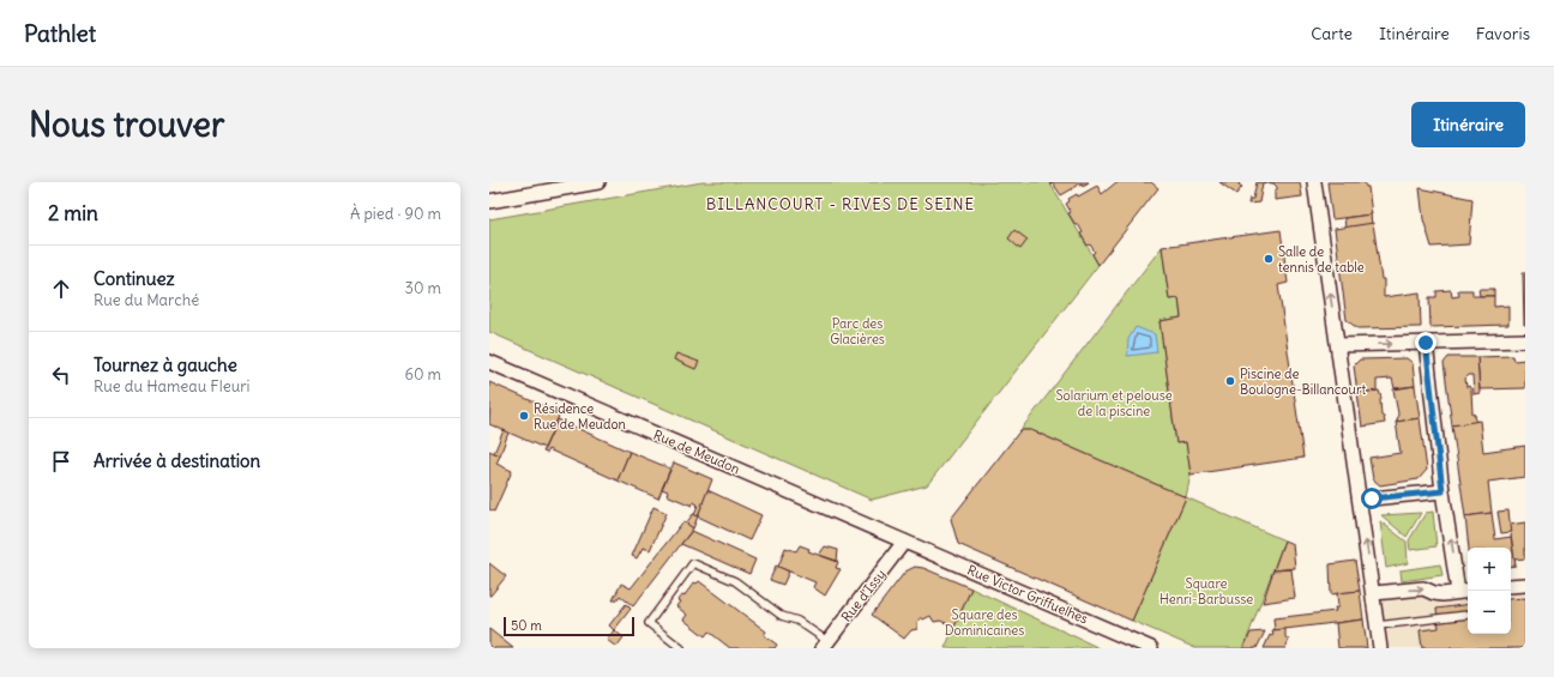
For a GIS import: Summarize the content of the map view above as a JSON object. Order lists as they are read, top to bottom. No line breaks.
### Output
{"streets":{"street":["Rue de Meudon","Rue Victor Griffuelhes","Rue d'Issy"]},"crossings":[["Rue de Meudon","Rue Victor Griffuelhes"],["Rue de Meudon","Rue d'Issy"],["Rue Victor Griffuelhes","Rue d'Issy"]],"districts":["BILLANCOURT - RIVES DE SEINE"],"parks":["Parc des Glacières","Solarium et pelouse de la piscine","Square Henri-Barbusse","Square des Dominicaines"],"places":["Salle de tennis de table","Piscine de Boulogne-Billancourt","Résidence Rue de Meudon"],"scale_bar":"50 m","page":{"header":"Pathlet","nav":["Carte","Itinéraire","Favoris"],"buttons":"Itinéraire","title":"Nous trouver","heading":["2 min","À pied · 90 m"],"list":[["Continuez","Rue du Marché","30 m"],["Tournez à gauche","Rue du Hameau Fleuri","60 m"],"Arrivée à destination"],"map_buttons":["+","−"],"scale":"50 m"}}
